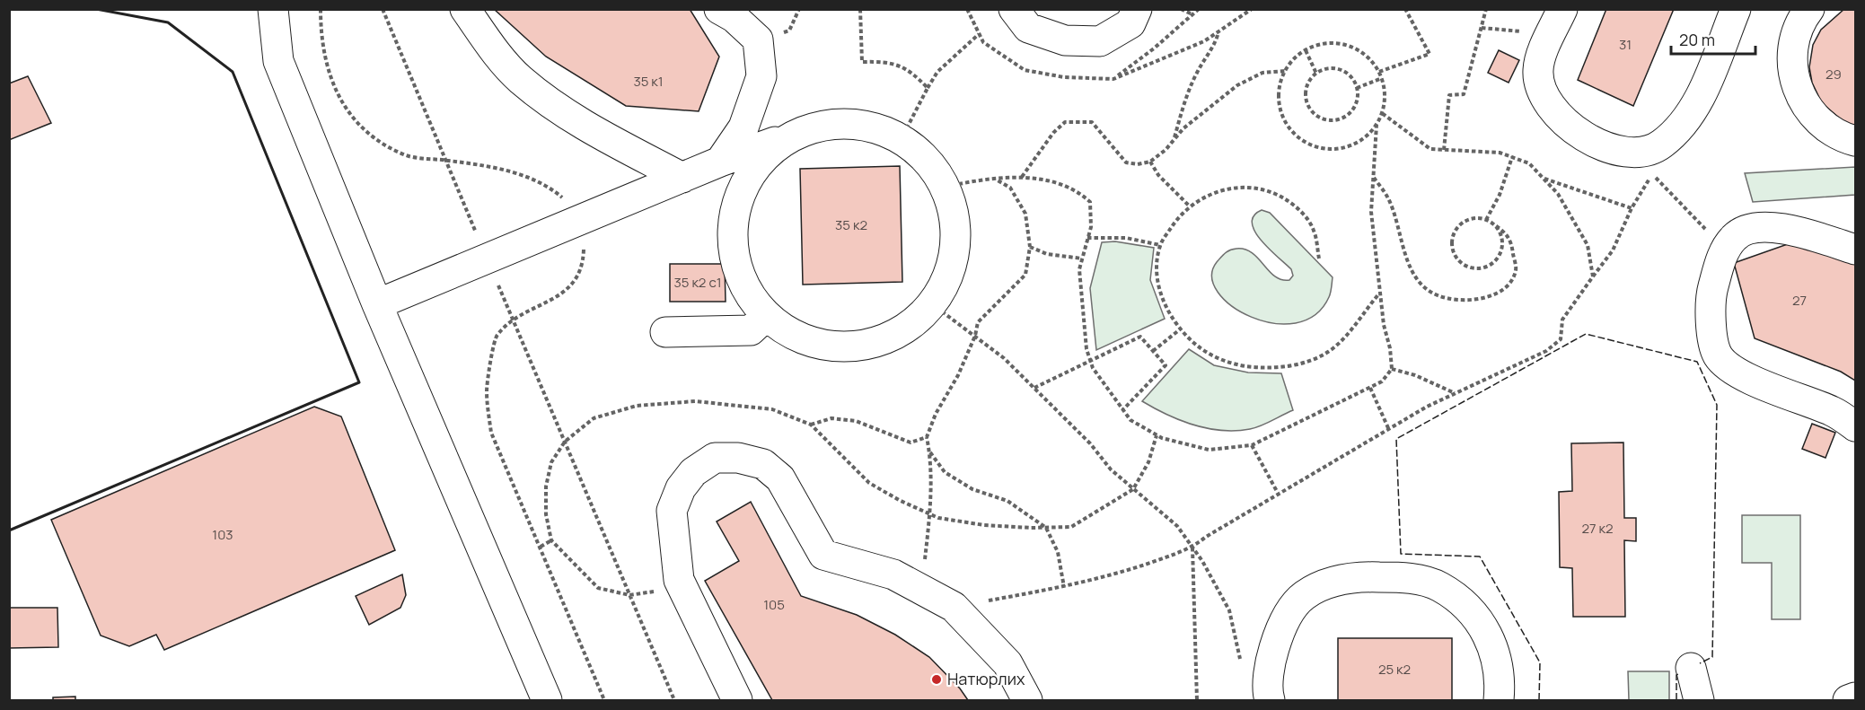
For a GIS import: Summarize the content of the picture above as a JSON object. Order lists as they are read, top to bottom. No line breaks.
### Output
{"places":["Натюрлих"],"house_numbers":["31","29","35 к1","35 к2","35 к2 с1","27","27 к2","103","105","25 к2"],"scale_bar":"20 m"}
